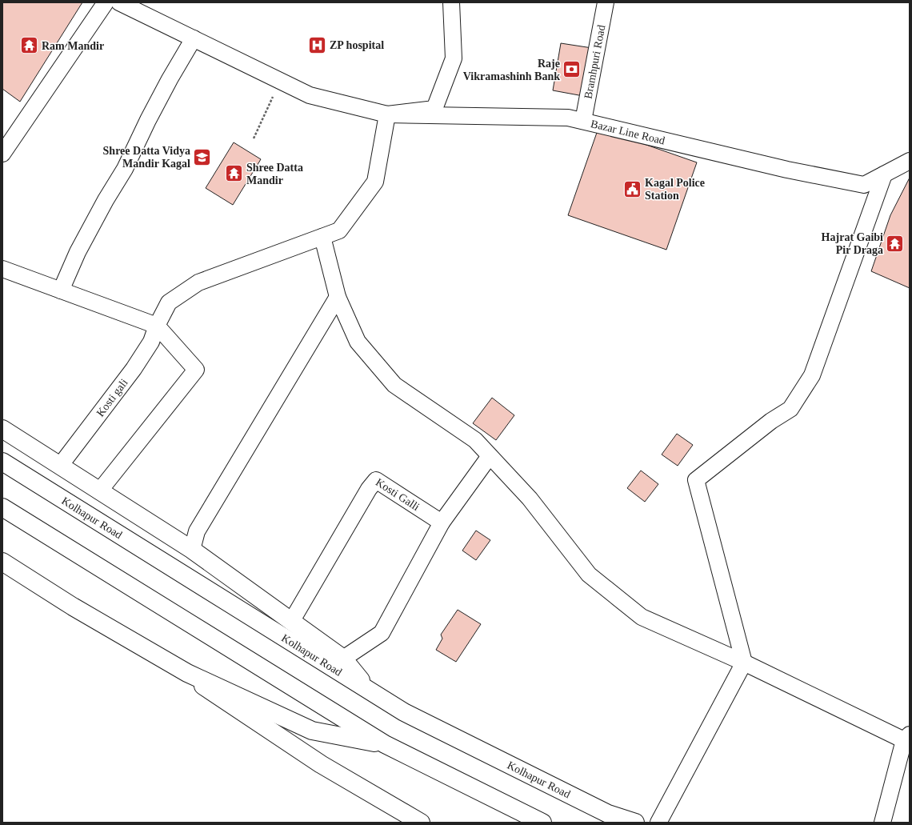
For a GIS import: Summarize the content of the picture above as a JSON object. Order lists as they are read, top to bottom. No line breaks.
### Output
{"streets":{"main road":["Kolhapur Road"],"street":["Bramhpuri Road","Bazar Line Road","Kosti gali","Kosti Galli"]},"crossings":[["Bramhpuri Road","Bazar Line Road"],["Bazar Line Road","Kosti gali"]],"places":{"hospital":["ZP hospital"],"temple":["Ram Mandir","Shree Datta Mandir","Hajrat Gaibi Pir Draga"],"bank":["Raje Vikramashinh Bank"],"school or university":["Shree Datta Vidya Mandir Kagal"],"public building":["Kagal Police Station"]}}
